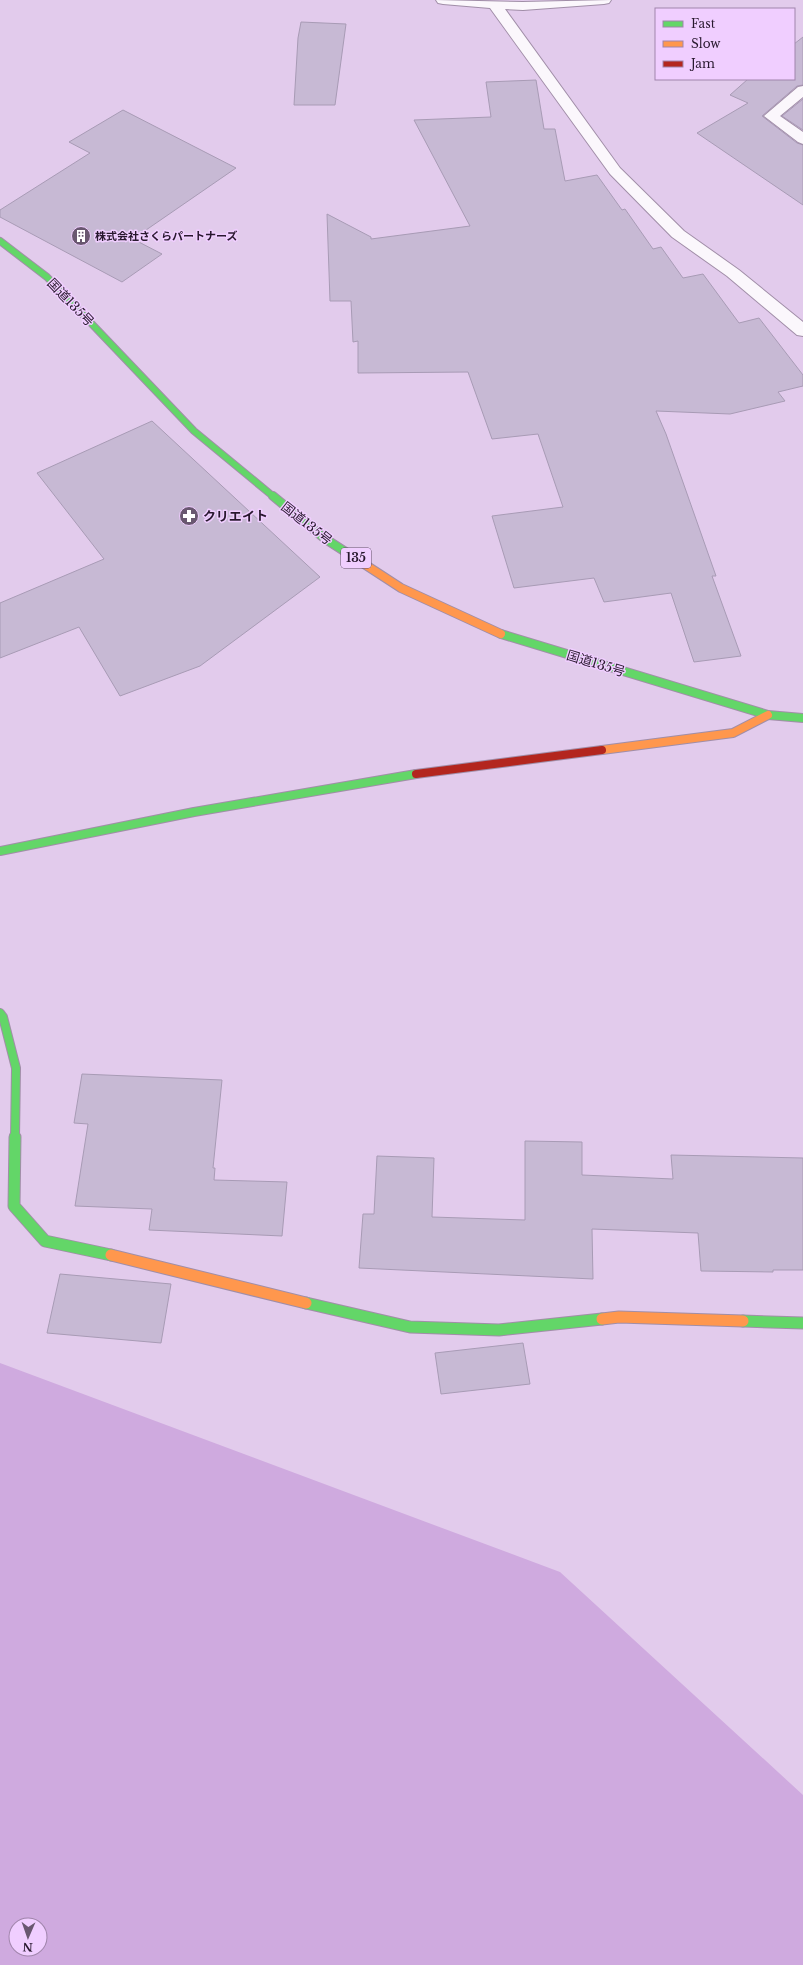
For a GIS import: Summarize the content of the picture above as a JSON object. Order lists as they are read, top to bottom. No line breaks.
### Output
{"streets":{"main road":["国道135号","135"]},"places":{"building":["株式会社さくらパートナーズ"],"pharmacy":["クリエイト"]},"legend":["Fast","Slow","Jam"],"north":"bottom"}
